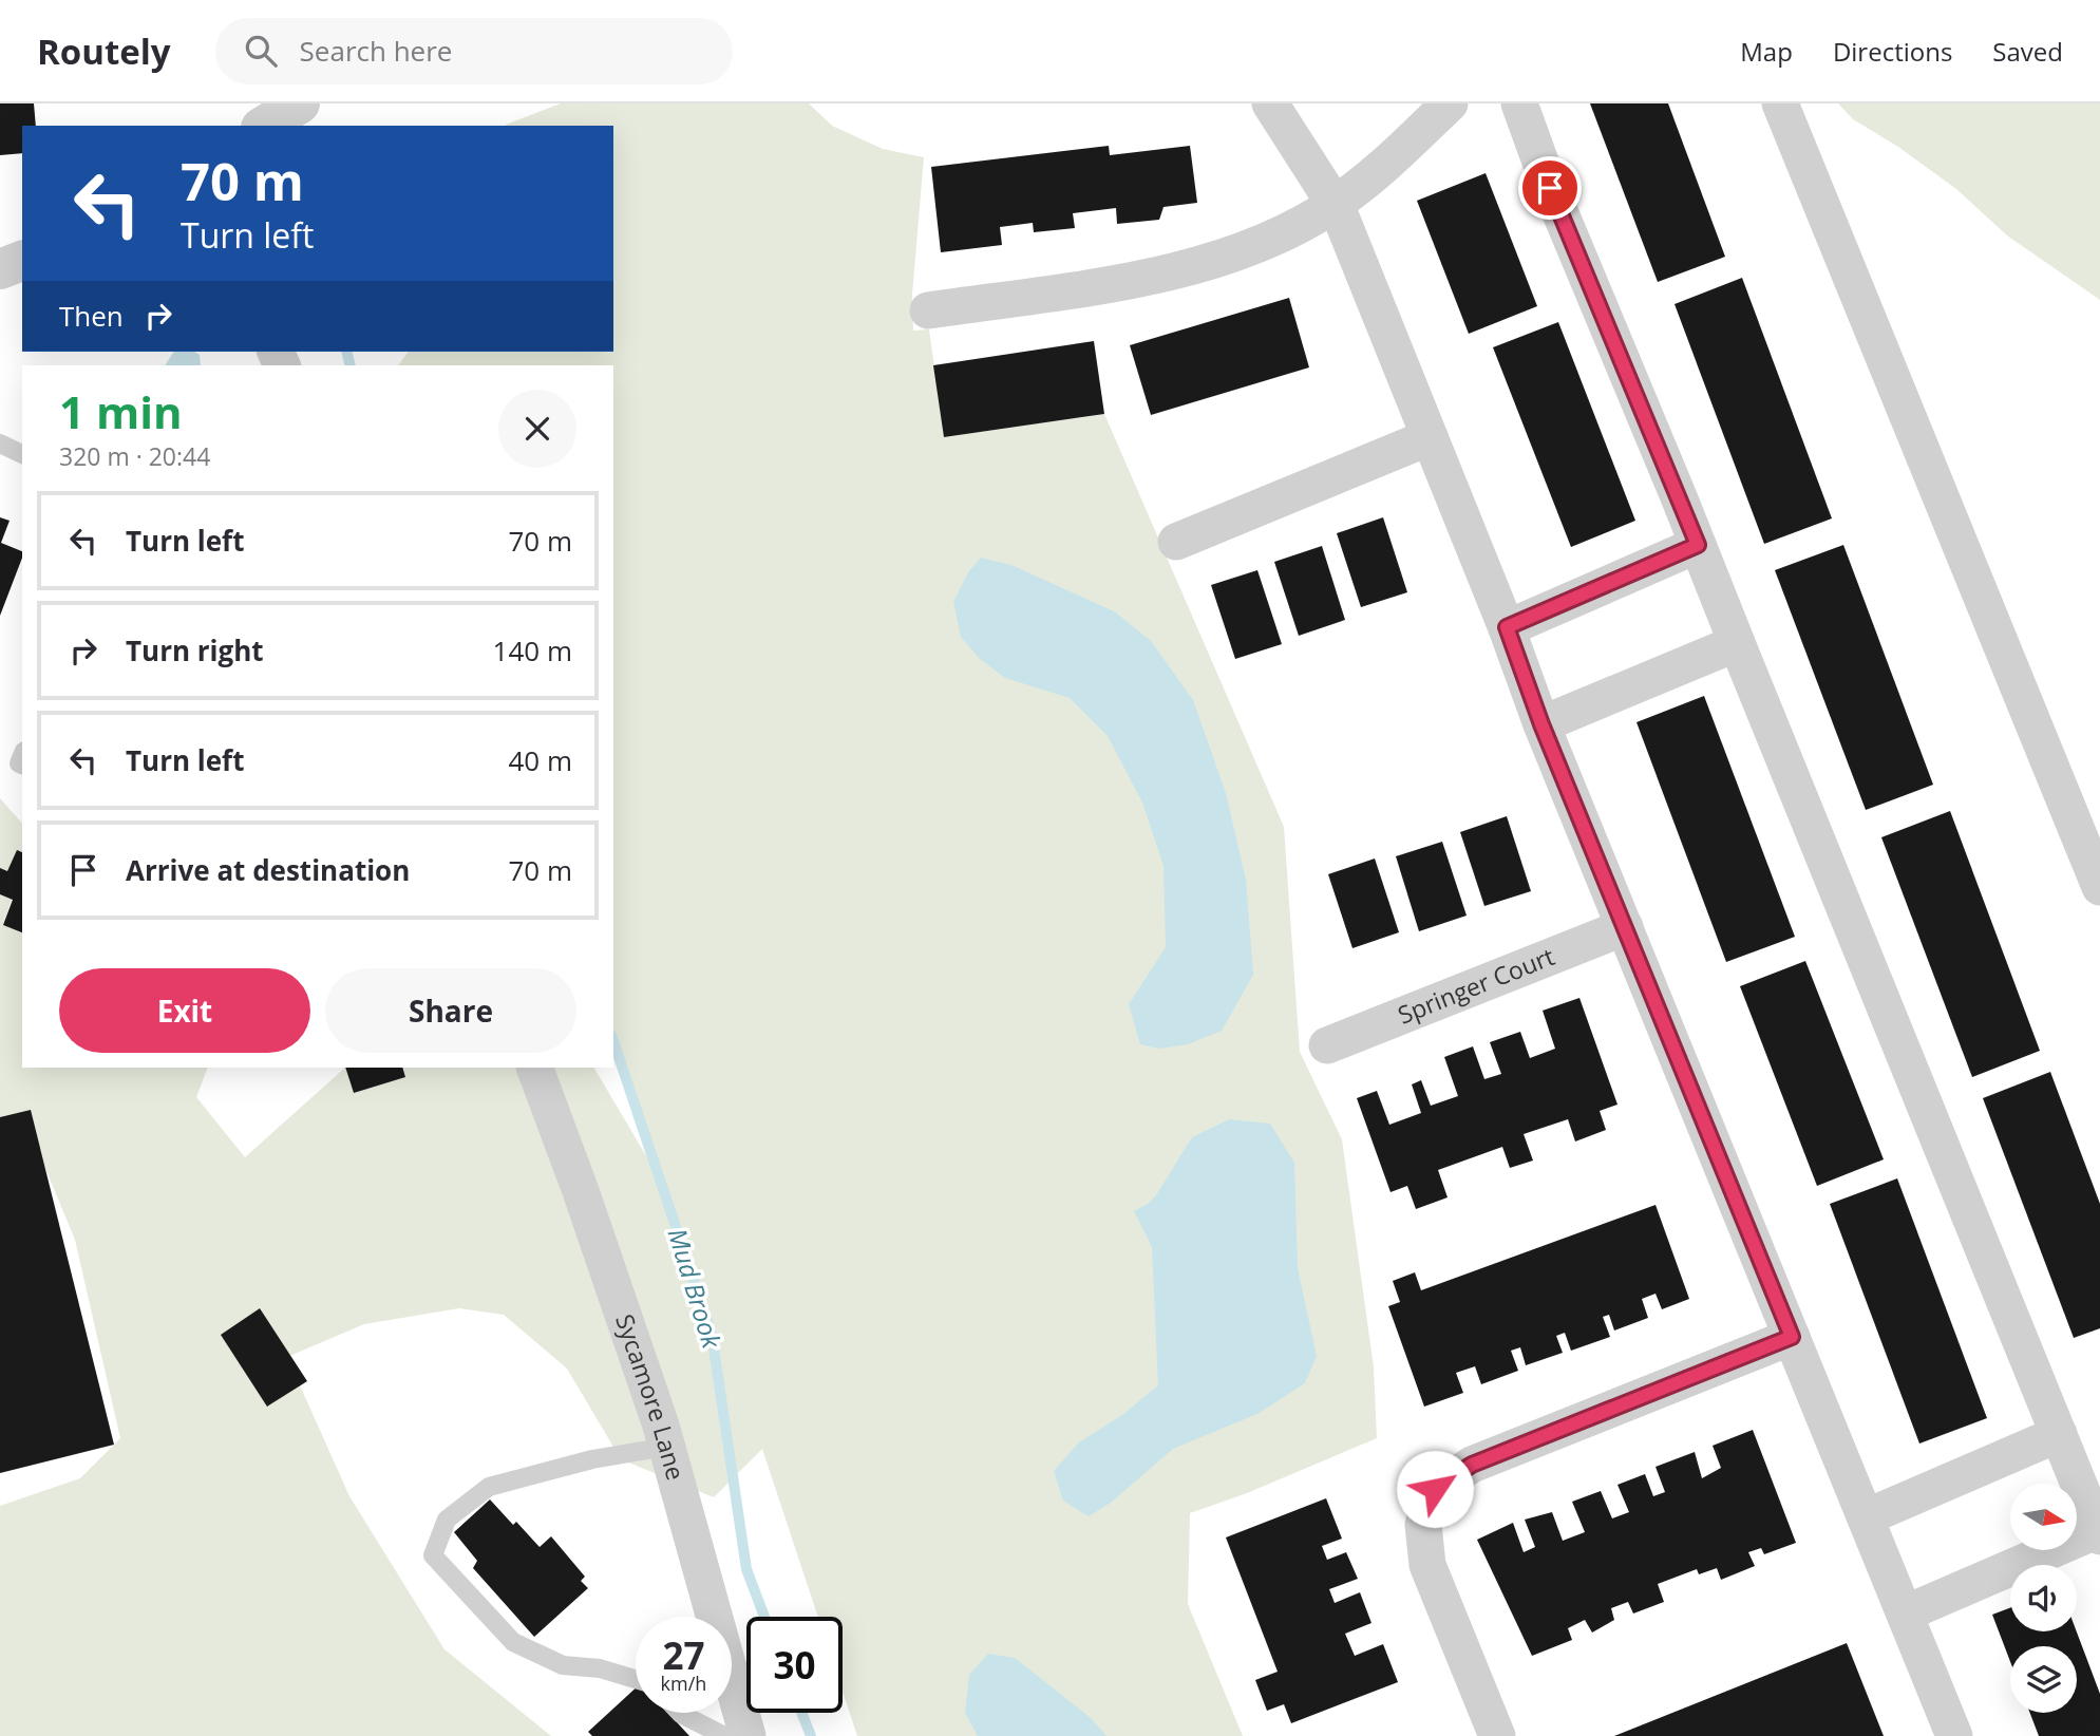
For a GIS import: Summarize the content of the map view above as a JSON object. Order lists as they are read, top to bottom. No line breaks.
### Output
{"streets":{"street":["Springer Court","Sycamore Lane"]},"water":["Mud Brook"],"north":"right","page":{"header":"Routely","search":"Search here","nav":["Map","Directions","Saved"],"turn":["70 m","Turn left"],"then":"Then","heading":["1 min","320 m · 20:44"],"list":[{"name":"Turn left","value":"70 m"},{"name":"Turn right","value":"140 m"},{"name":"Turn left","value":"40 m"},{"name":"Arrive at destination","value":"70 m"}],"buttons":["Exit","Share"],"speed":"27 km/h","limit":"30"}}
